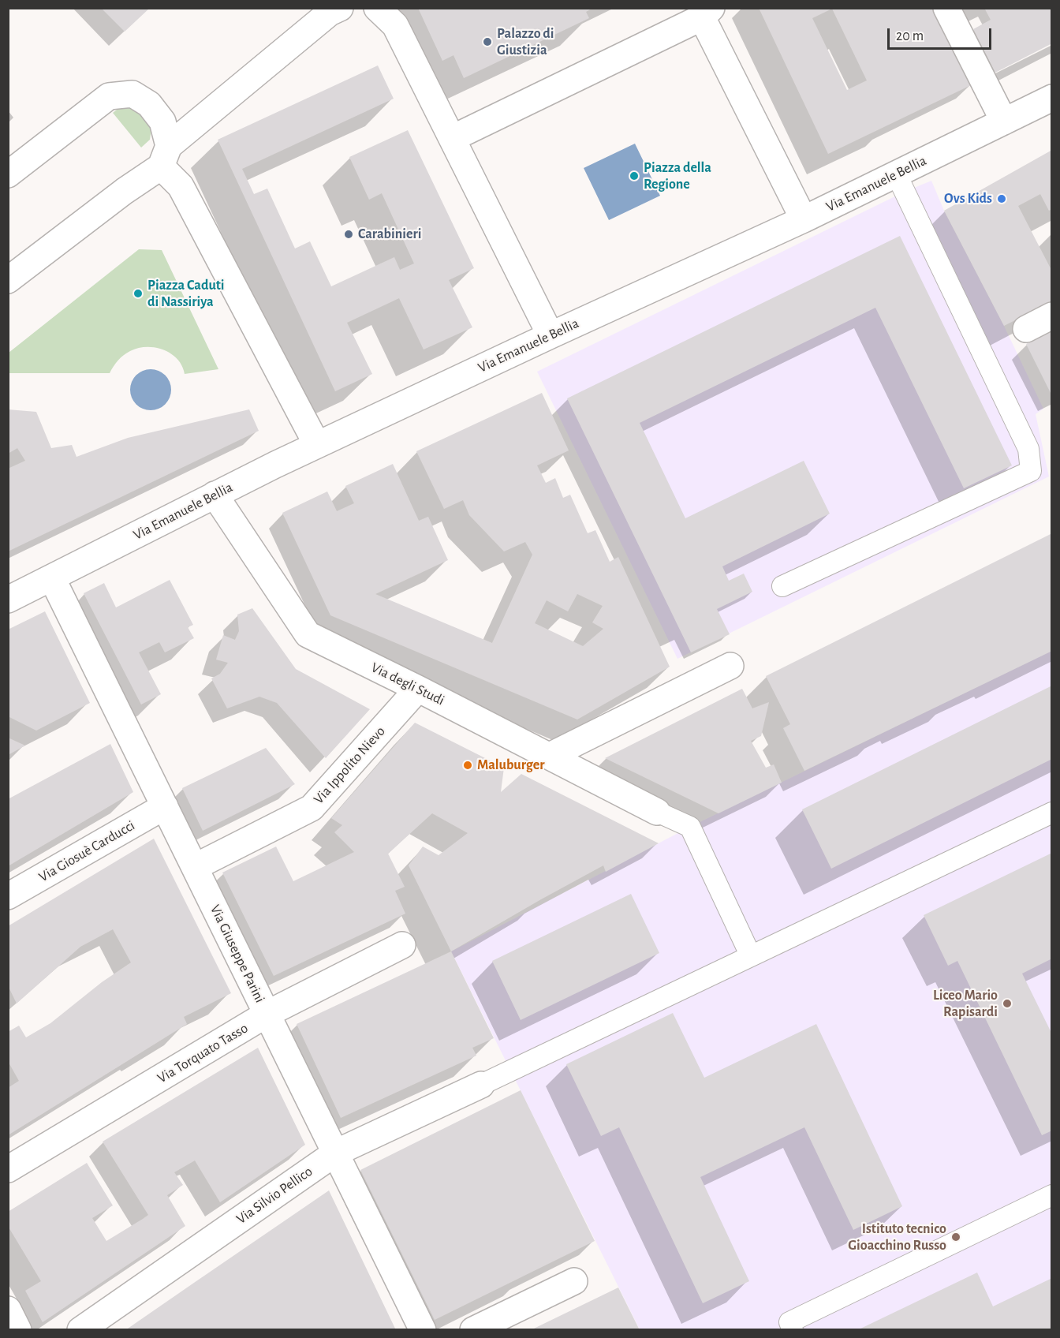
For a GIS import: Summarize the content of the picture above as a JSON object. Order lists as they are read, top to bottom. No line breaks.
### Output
{"streets":{"street":["Via Emanuele Bellia","Via degli Studi","Via Ippolito Nievo","Via Giosuè Carducci","Via Giuseppe Parini","Via Torquato Tasso","Via Silvio Pellico"]},"crossings":[["Via Emanuele Bellia","Via degli Studi"],["Via Emanuele Bellia","Via Giuseppe Parini"],["Via degli Studi","Via Ippolito Nievo"],["Via Ippolito Nievo","Via Giuseppe Parini"],["Via Giosuè Carducci","Via Giuseppe Parini"],["Via Giuseppe Parini","Via Torquato Tasso"],["Via Giuseppe Parini","Via Silvio Pellico"]],"places":["Palazzo di Giustizia","Piazza della Regione","Ovs Kids","Carabinieri","Piazza Caduti di Nassiriya","Maluburger","Liceo Mario Rapisardi","Istituto tecnico Gioacchino Russo"],"scale_bar":"20 m"}
